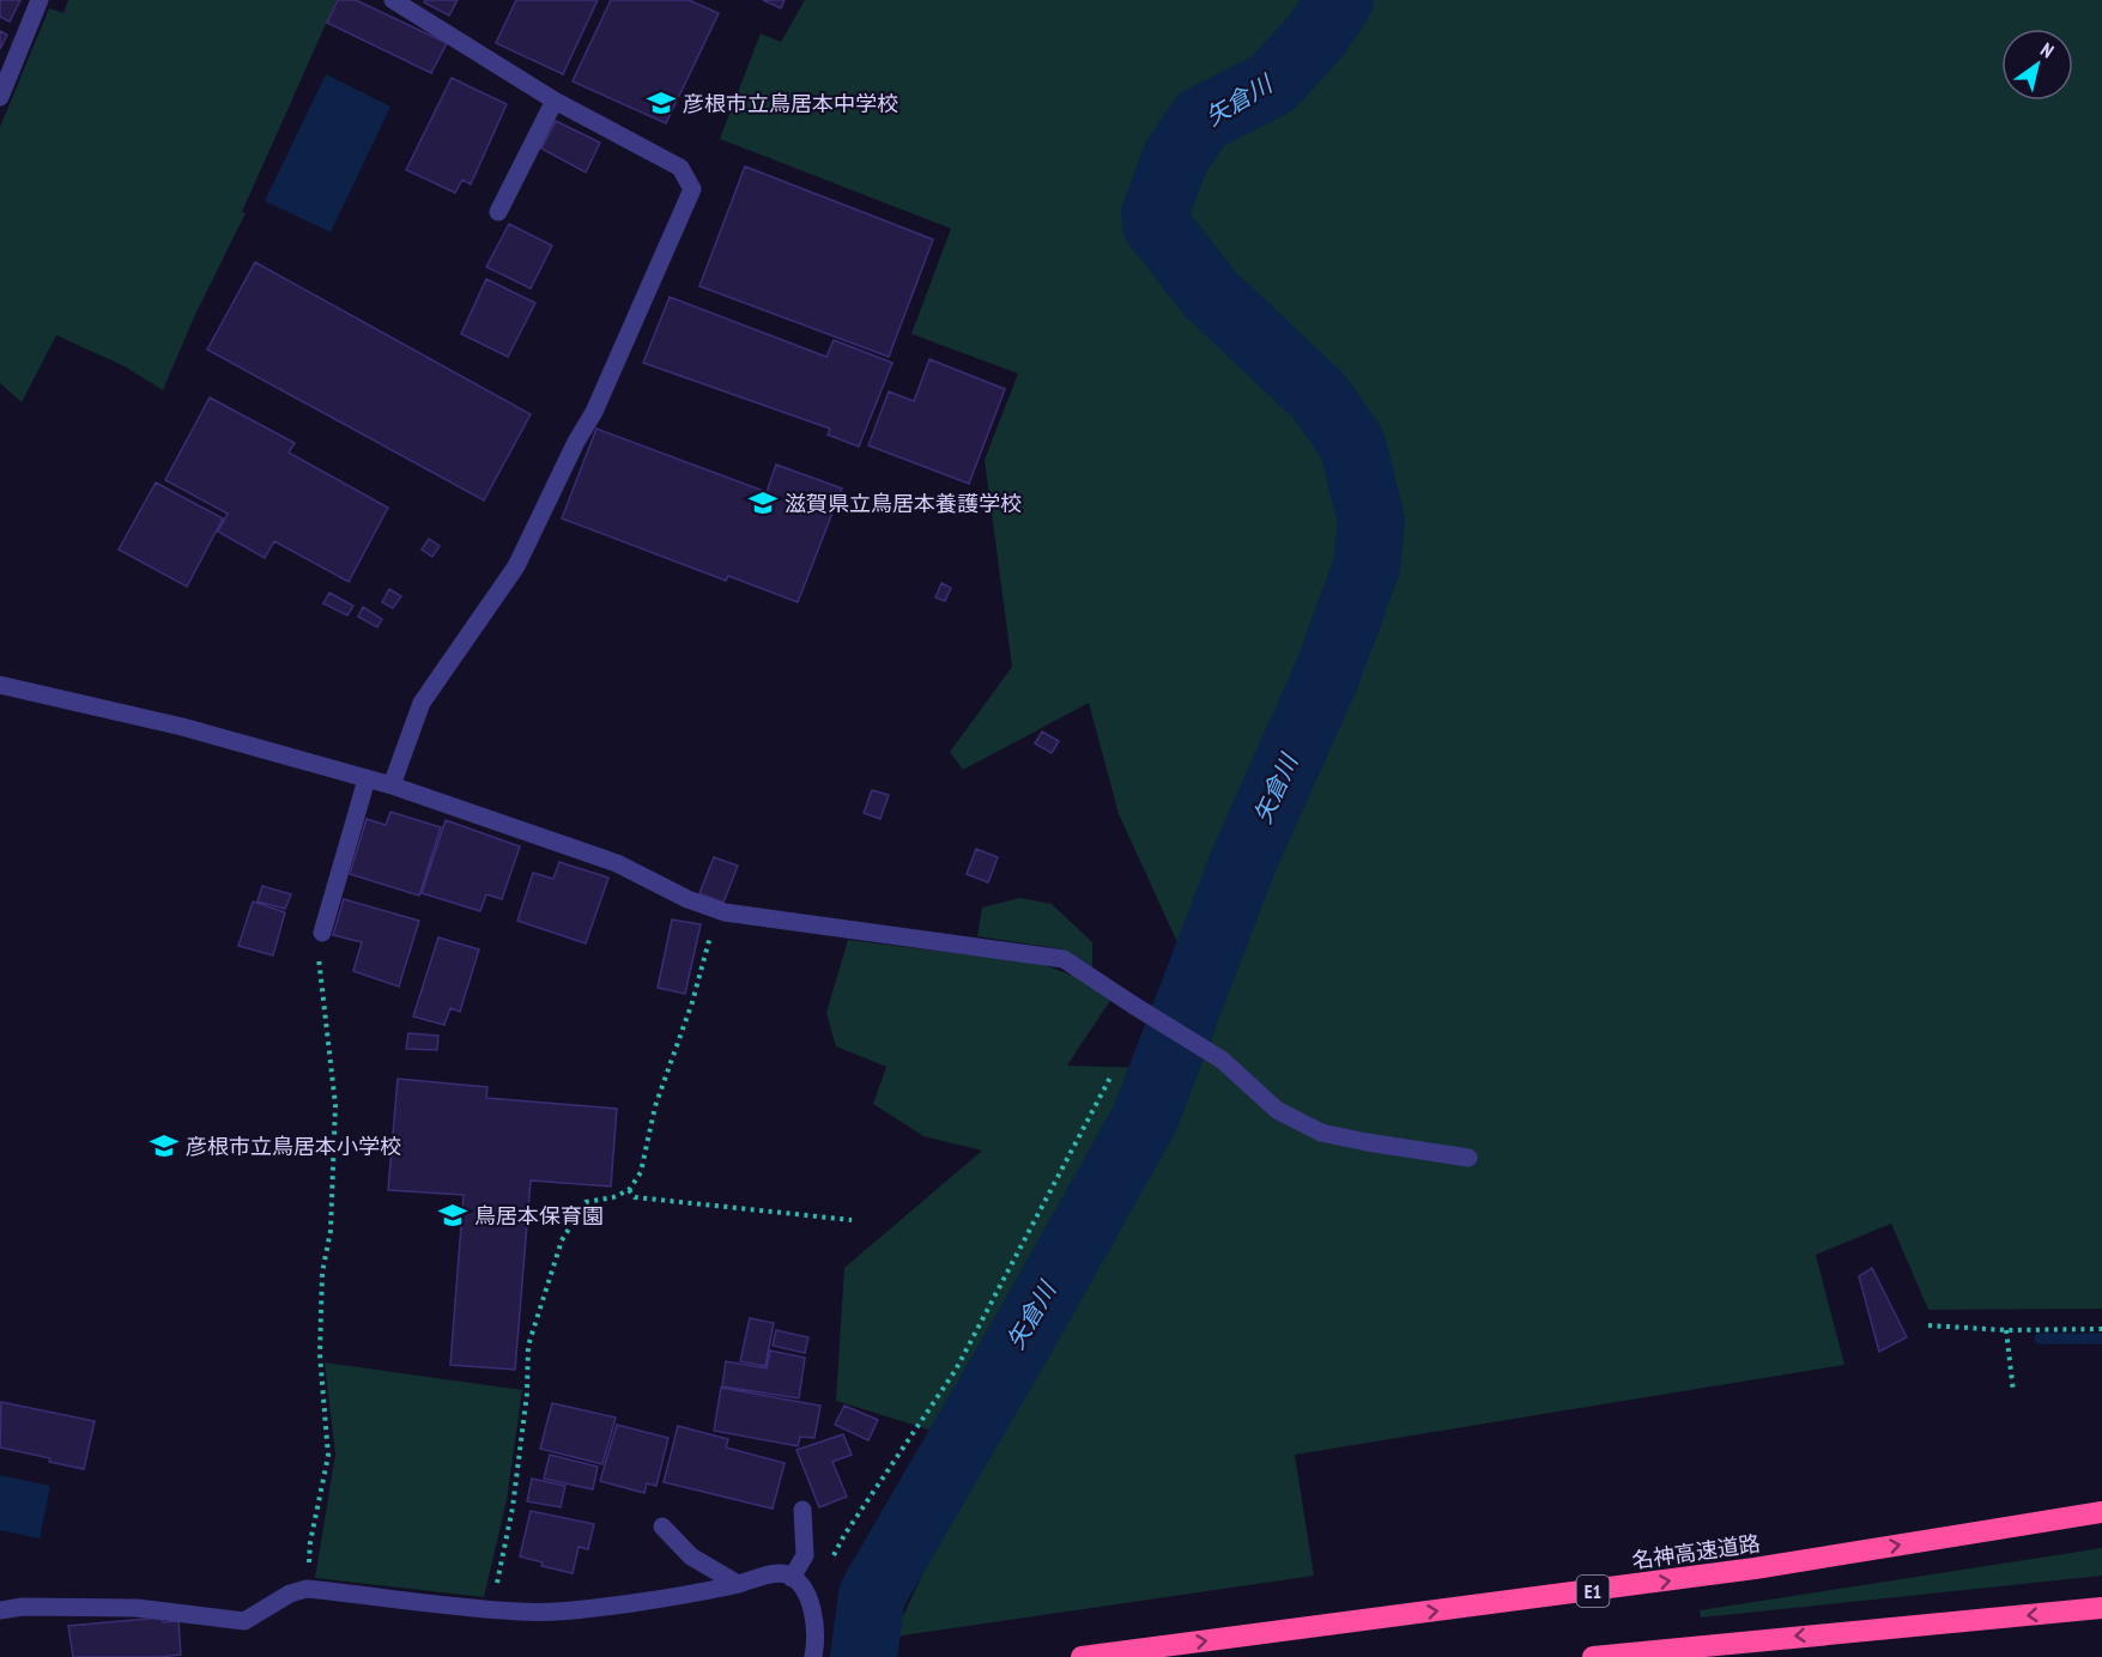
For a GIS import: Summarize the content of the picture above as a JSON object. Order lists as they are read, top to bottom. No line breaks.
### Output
{"streets":{"highway":["名神高速道路","E1"]},"water":["矢倉川"],"places":{"school or university":["彦根市立鳥居本中学校","滋賀県立鳥居本養護学校","彦根市立鳥居本小学校","鳥居本保育園"]},"north":"top right"}
